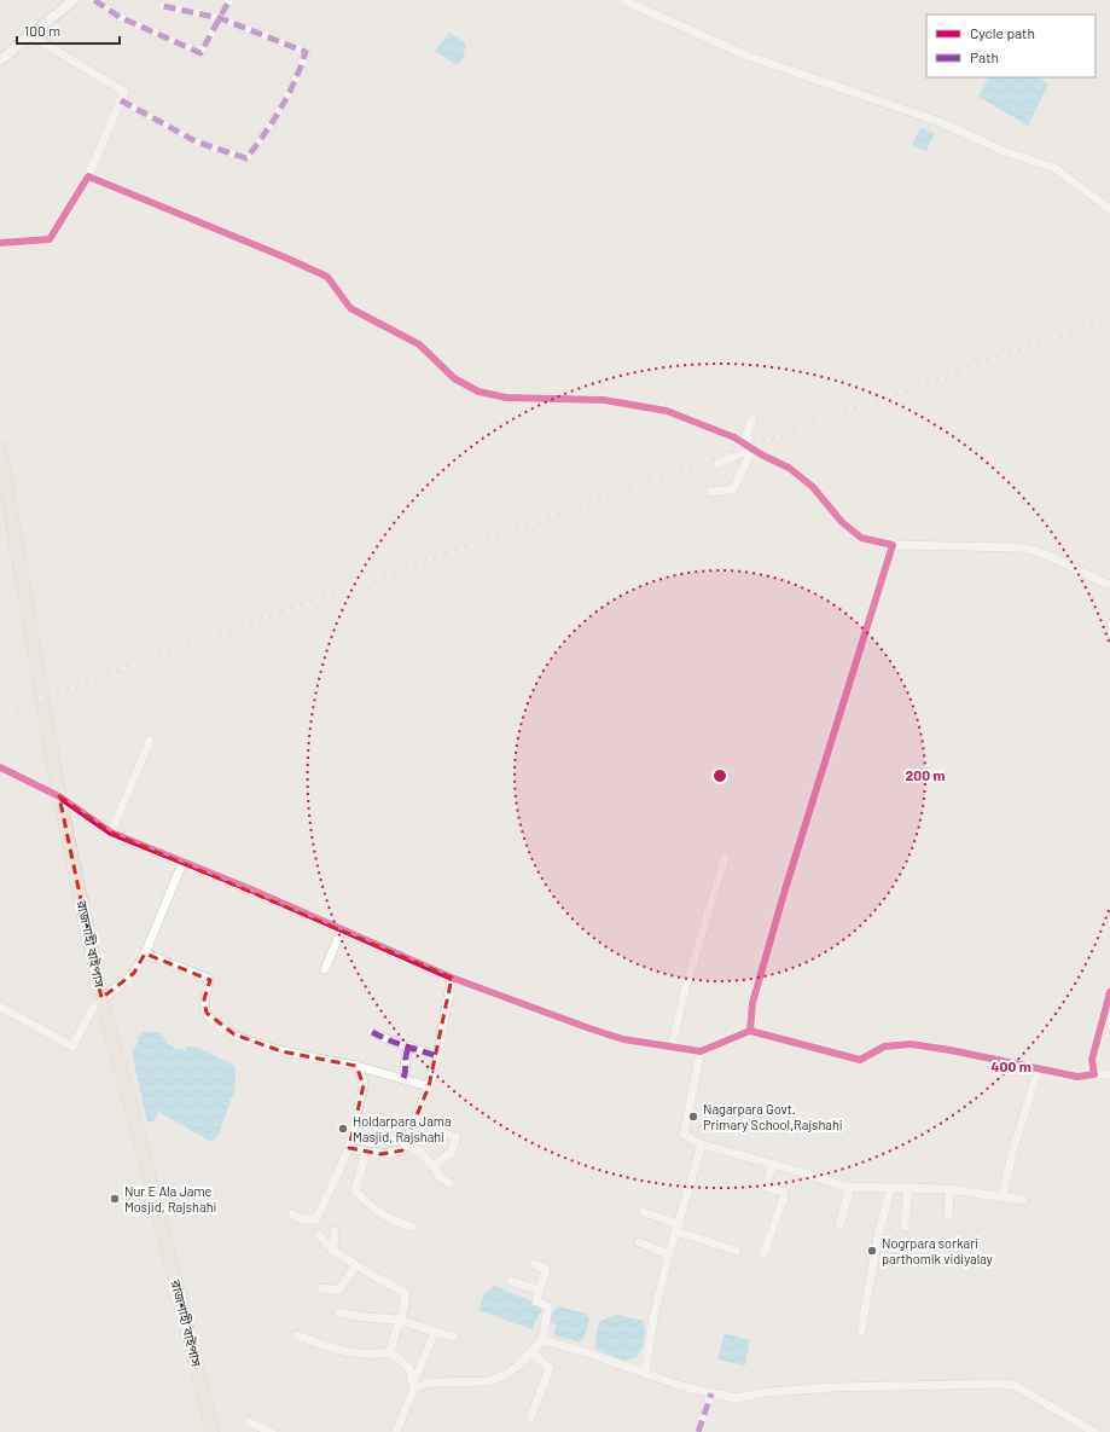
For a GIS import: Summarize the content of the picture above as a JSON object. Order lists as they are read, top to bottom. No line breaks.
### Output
{"streets":{"highway":["রাজশাহী বাইপাস"]},"places":["Nagarpara Govt. Primary School,Rajshahi","Holdarpara Jama Masjid, Rajshahi","Nur E Ala Jame Mosjid, Rajshahi","Nogrpara sorkari parthomik vidiyalay"],"legend":["Cycle path","Path"],"scale_bar":"100 m","rings":["200 m","400 m"]}
